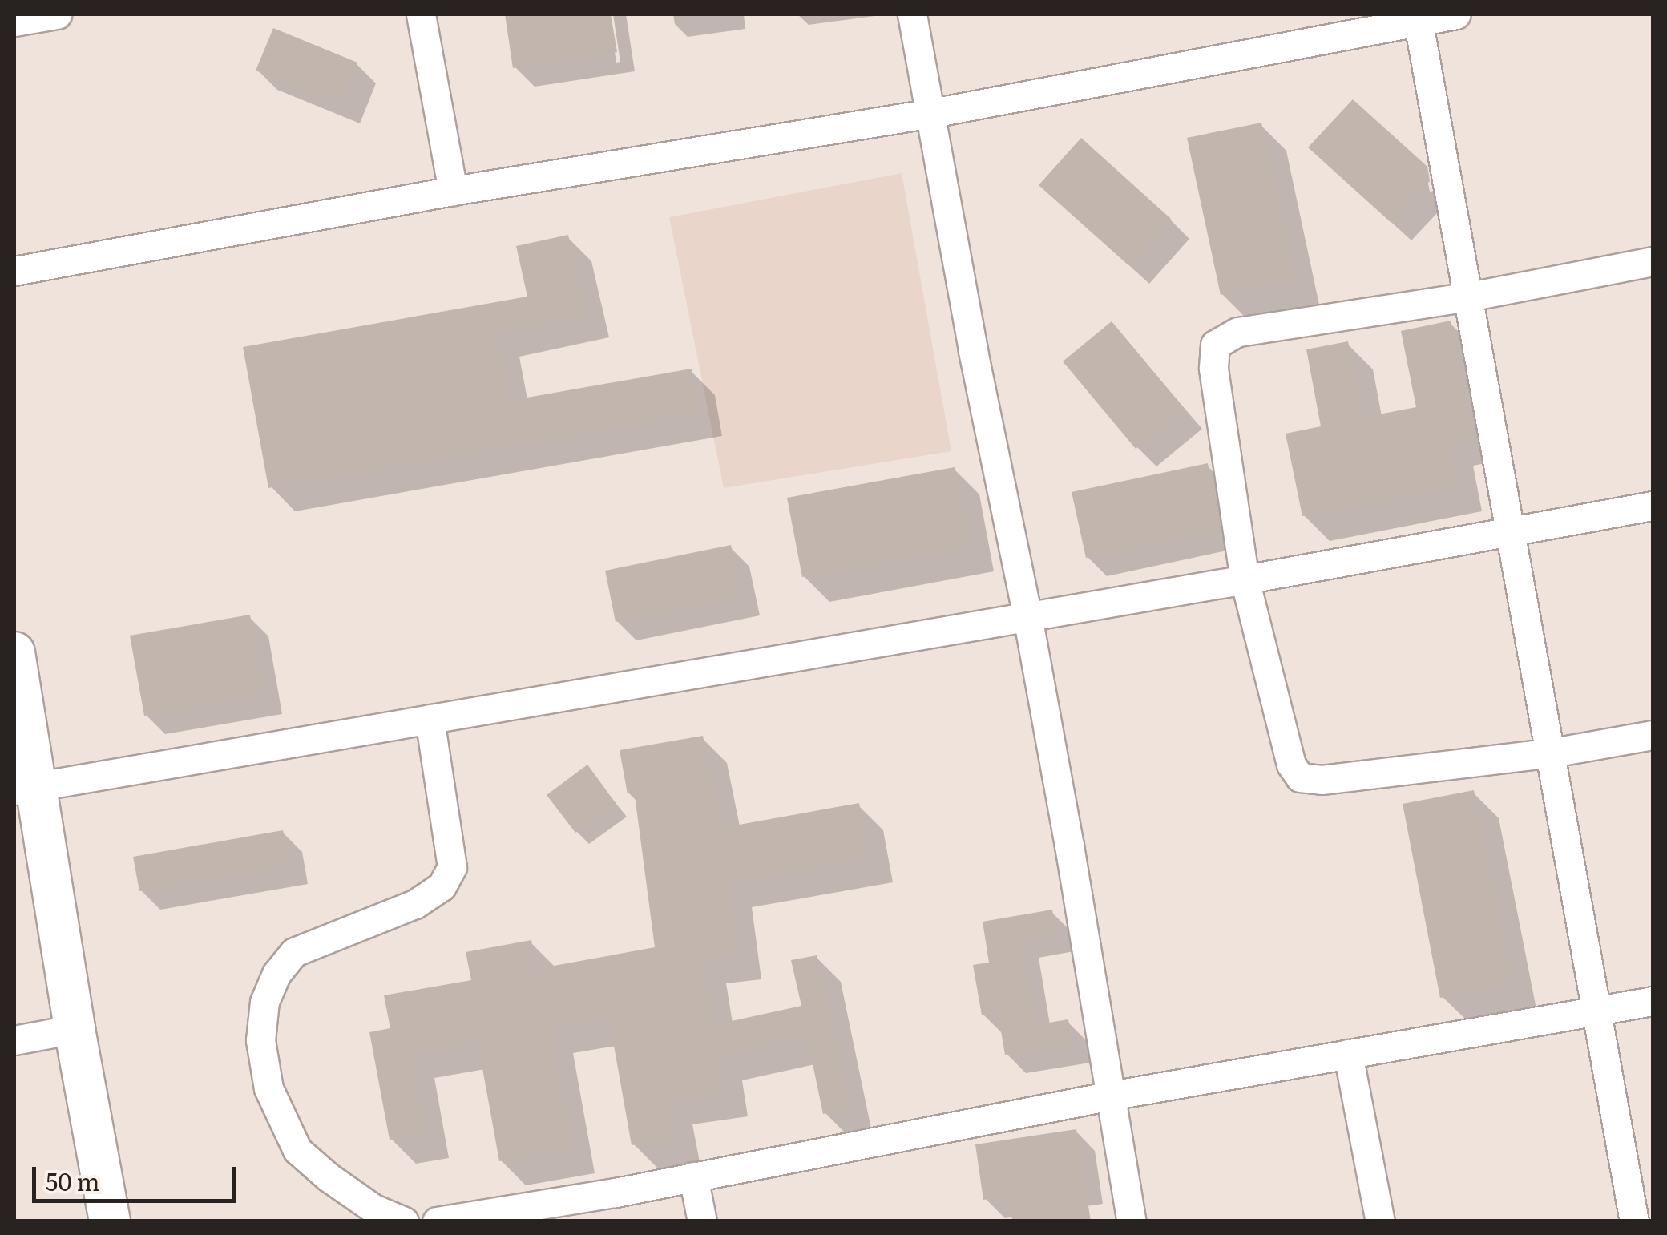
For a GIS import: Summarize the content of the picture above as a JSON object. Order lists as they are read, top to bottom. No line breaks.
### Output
{"scale_bar":"50 m"}
